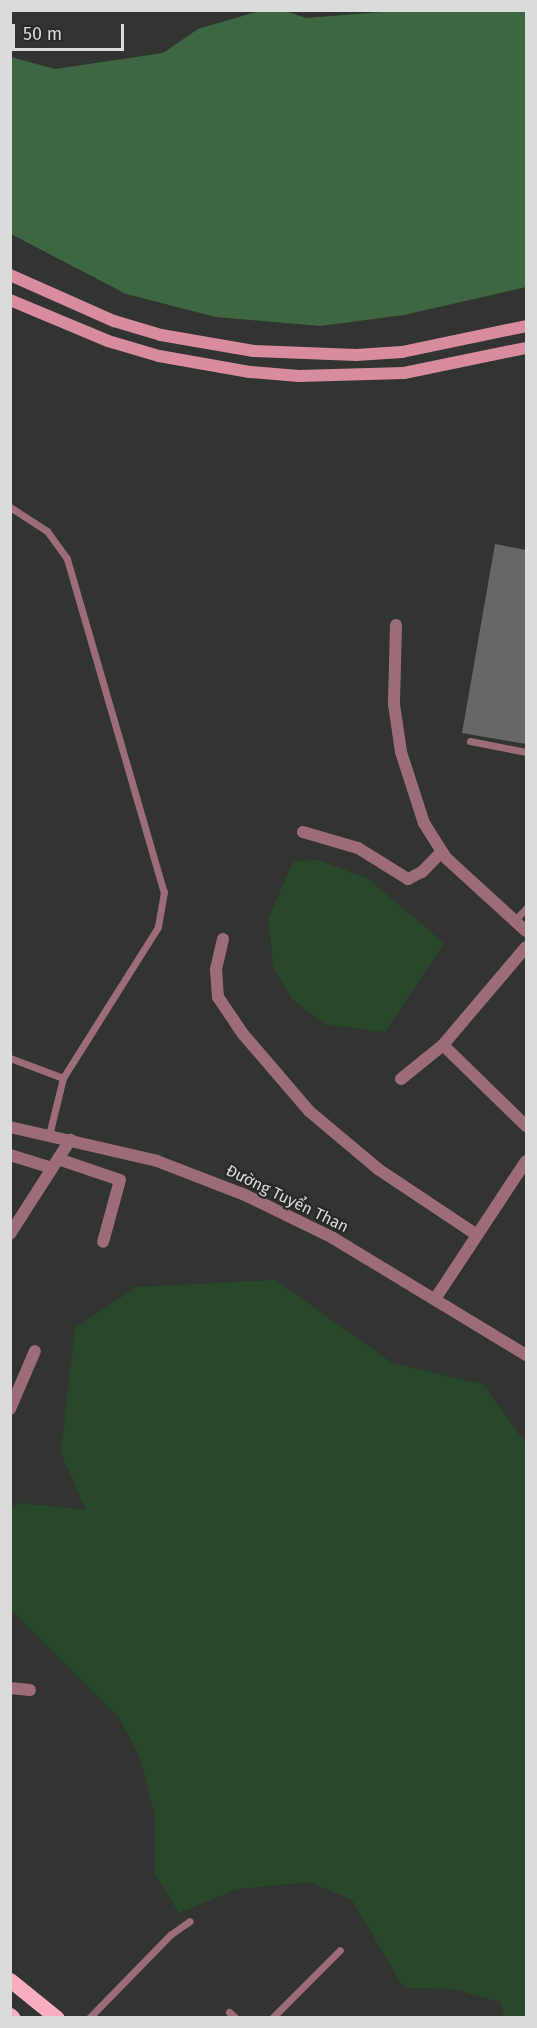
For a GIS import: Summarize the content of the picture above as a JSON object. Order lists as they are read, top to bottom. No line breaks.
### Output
{"streets":{"street":["Đường Tuyển Than"]},"scale_bar":"50 m"}
